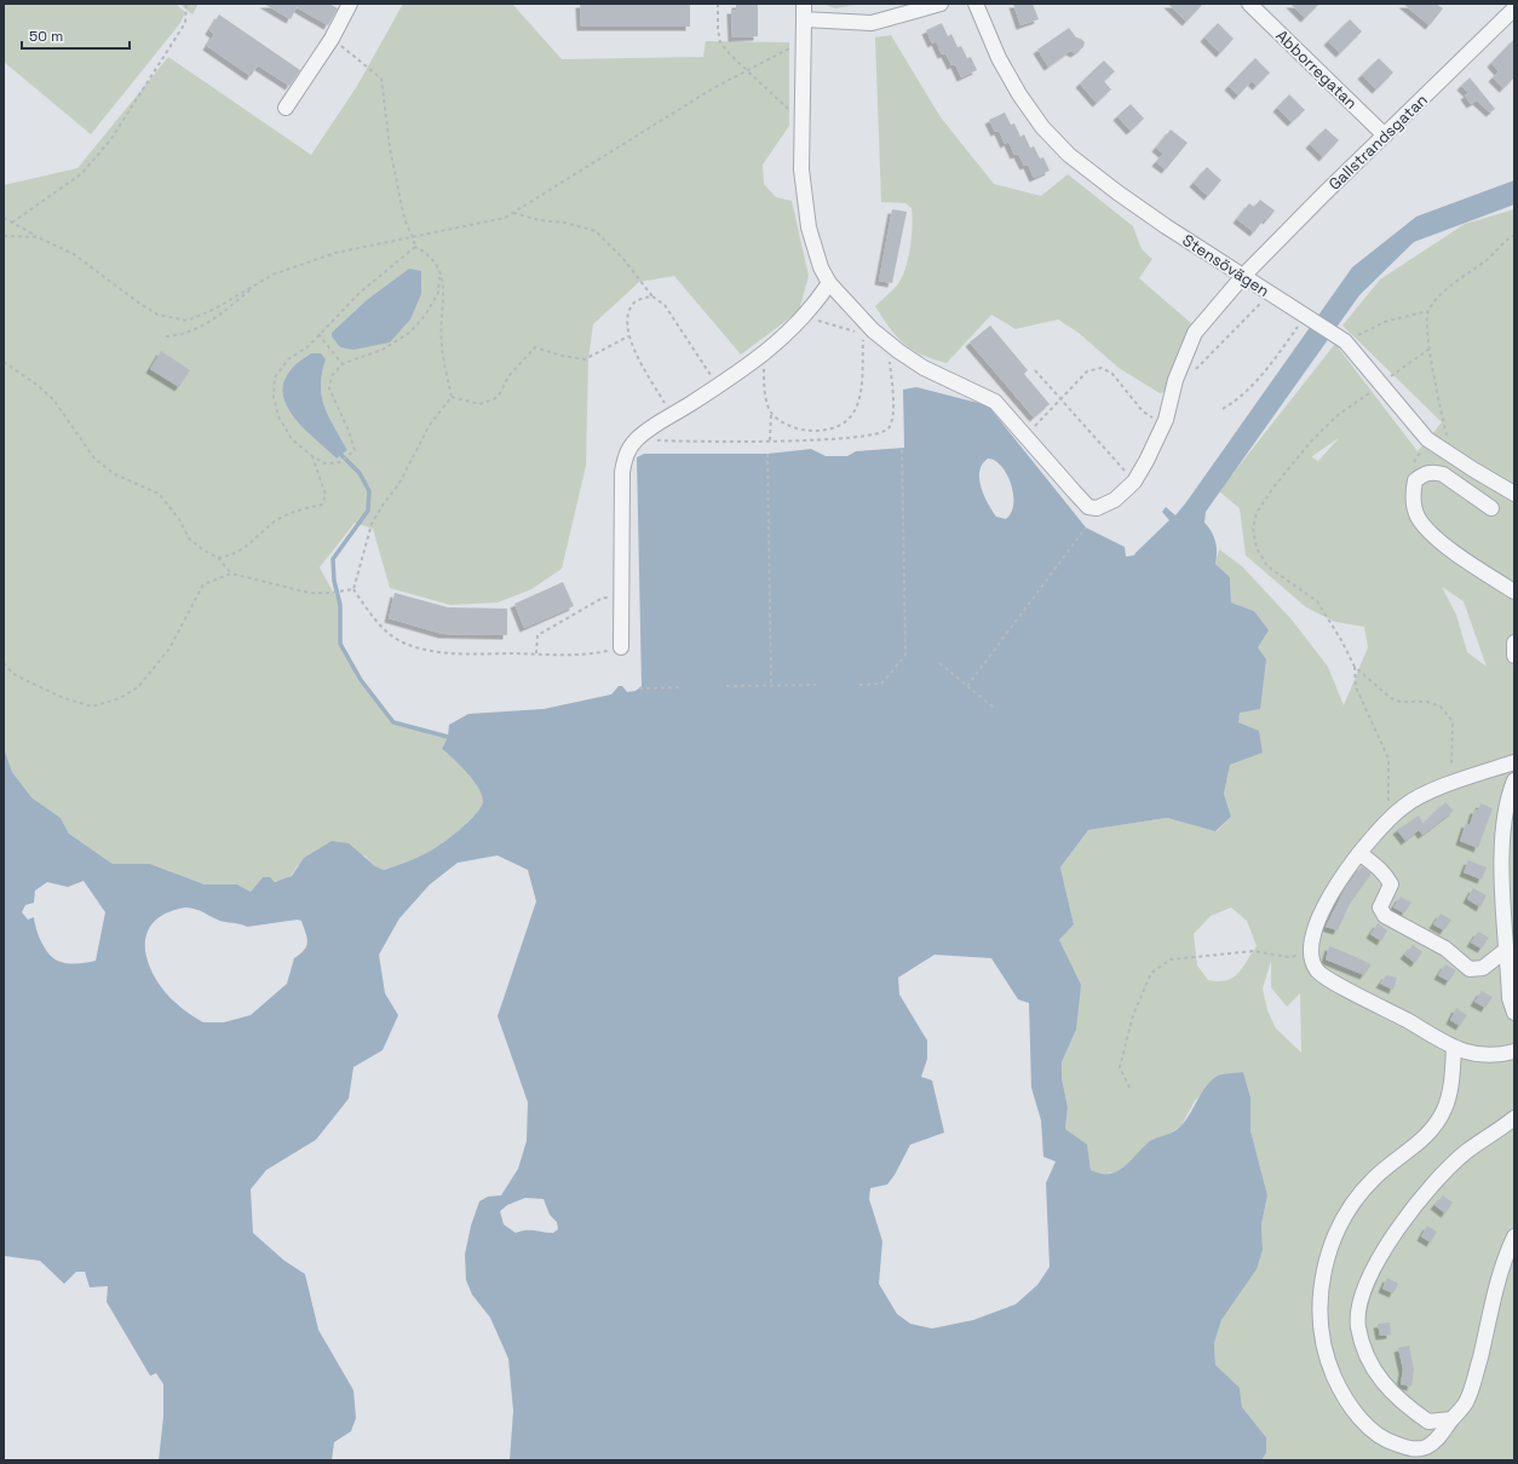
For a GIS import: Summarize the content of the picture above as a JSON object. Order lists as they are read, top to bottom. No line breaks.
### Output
{"streets":{"street":["Abborregatan","Gallstrandsgatan","Stensövägen"]},"crossings":[["Abborregatan","Gallstrandsgatan"],["Gallstrandsgatan","Stensövägen"]],"scale_bar":"50 m"}
